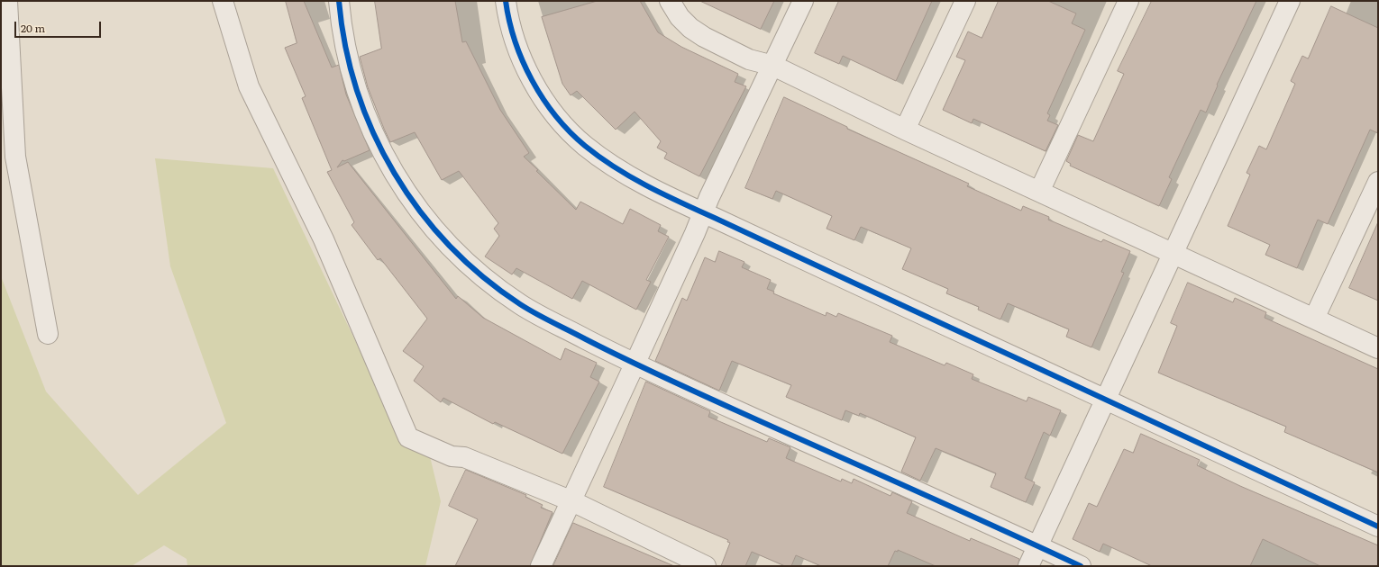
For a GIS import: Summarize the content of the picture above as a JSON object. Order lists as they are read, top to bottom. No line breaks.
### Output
{"scale_bar":"20 m"}
